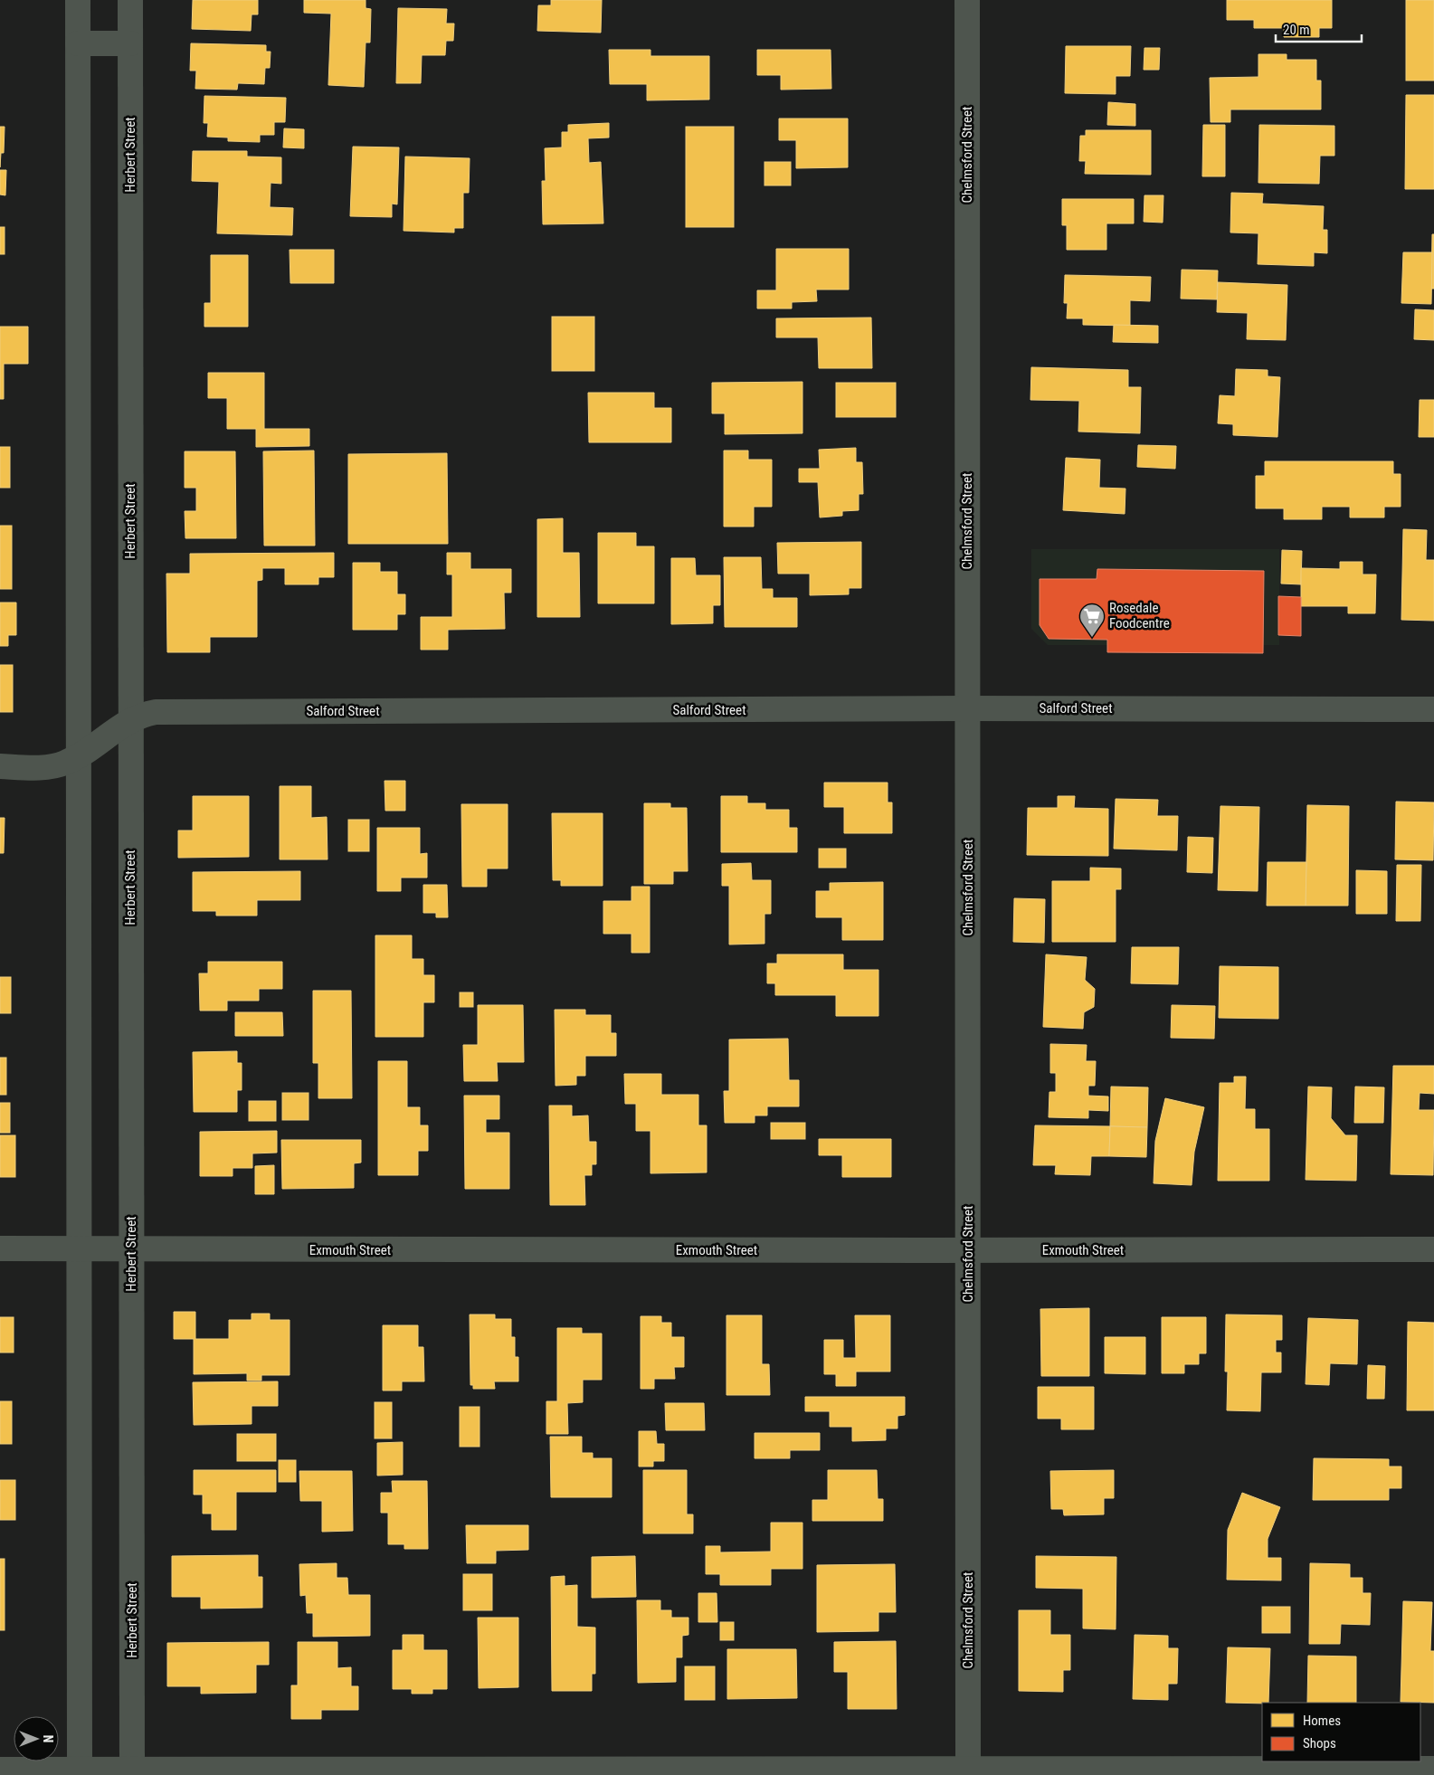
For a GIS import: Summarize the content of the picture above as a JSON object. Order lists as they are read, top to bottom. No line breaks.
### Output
{"streets":{"street":["Herbert Street","Chelmsford Street","Salford Street","Exmouth Street"]},"crossings":[["Herbert Street","Salford Street"],["Herbert Street","Exmouth Street"],["Chelmsford Street","Salford Street"],["Chelmsford Street","Exmouth Street"]],"places":{"supermarket":["Rosedale Foodcentre"]},"legend":["Homes","Shops"],"scale_bar":"20 m","north":"right"}
